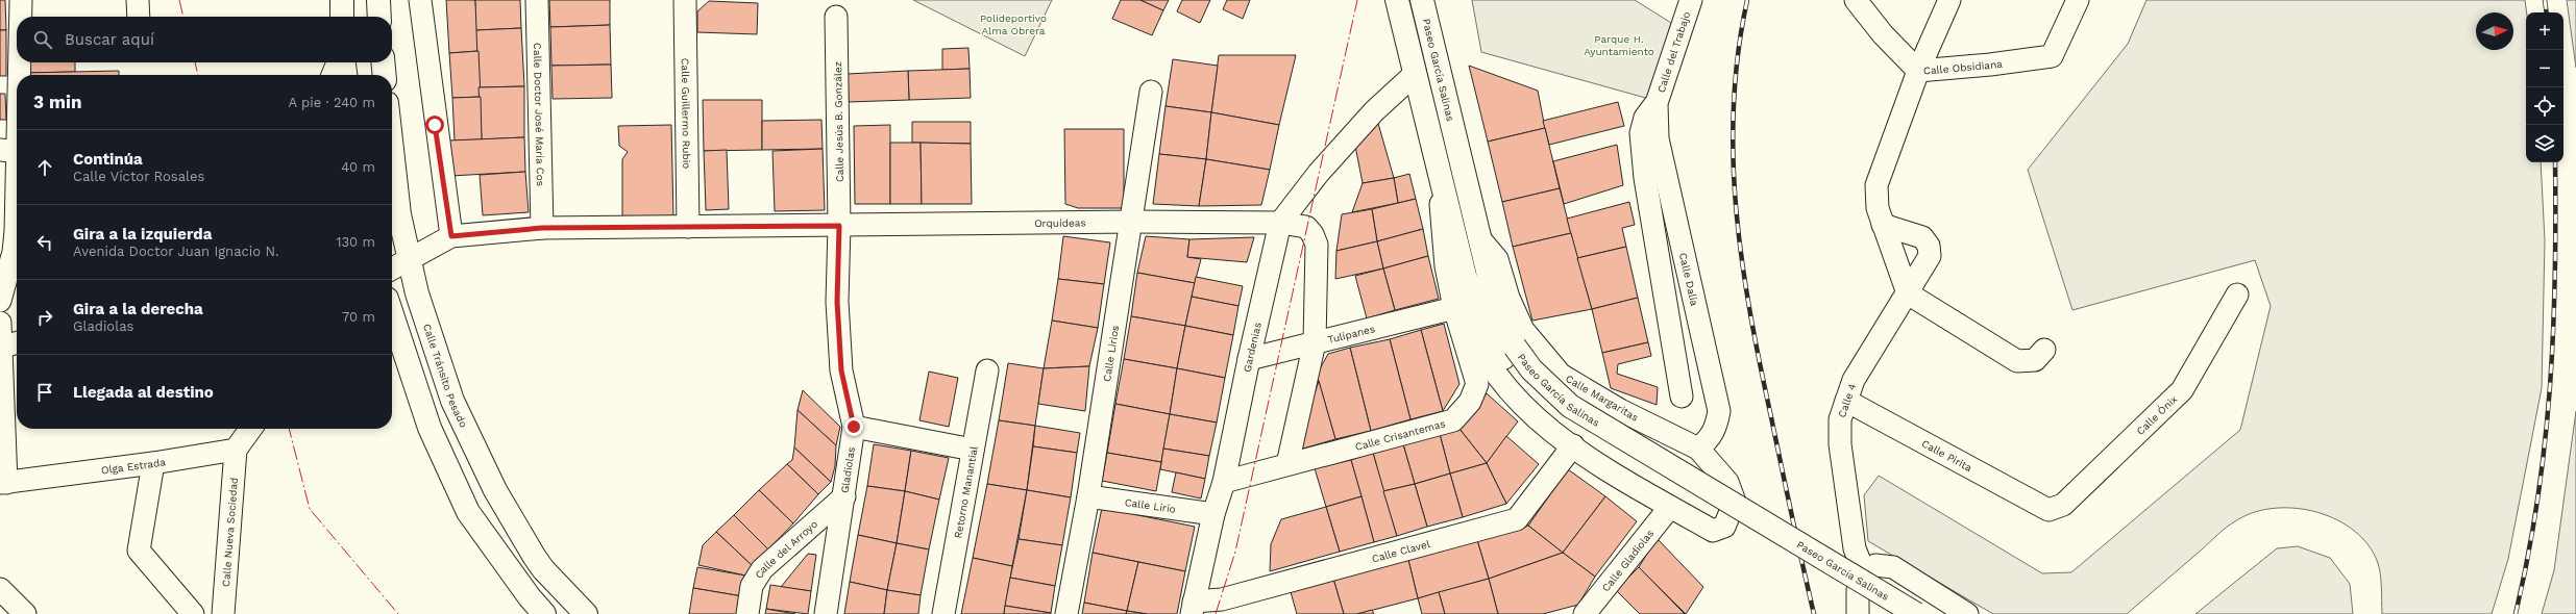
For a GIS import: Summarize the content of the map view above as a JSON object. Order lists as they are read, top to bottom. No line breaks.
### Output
{"streets":{"main road":["Paseo García Salinas","Calle Tránsito Pesado"],"street":["Calle del Trabajo","Calle Obsidiana","Calle Guillermo Rubio","Calle Doctor José María Cos","Calle Jesús B. González","Orquídeas","Calle Dalia","Tulipanes","Gardenias","Calle Lirios","Calle Margaritas","Calle 4","Calle Ónix","Calle Crisantemas","Calle Pirita","Olga Estrada","Gladiolas","Retorno Manantial","Calle Lirio","Calle Nueva Sociedad","Calle del Arroyo","Calle Clavel","Calle Gladiolas"]},"crossings":[["Calle del Trabajo","Calle Dalia"],["Paseo García Salinas","Gardenias"],["Paseo García Salinas","Calle Margaritas"],["Paseo García Salinas","Calle Crisantemas"],["Calle Guillermo Rubio","Orquídeas"],["Calle Doctor José María Cos","Orquídeas"],["Calle Jesús B. González","Orquídeas"],["Calle Jesús B. González","Gladiolas"],["Orquídeas","Tulipanes"],["Orquídeas","Gardenias"],["Orquídeas","Calle Lirios"],["Orquídeas","Gladiolas"],["Calle Dalia","Calle Margaritas"],["Tulipanes","Gardenias"],["Tulipanes","Calle Crisantemas"],["Gardenias","Calle Crisantemas"],["Gardenias","Calle Lirio"],["Gardenias","Calle Clavel"],["Calle Lirios","Calle Lirio"],["Calle 4","Calle Pirita"],["Calle Ónix","Calle Pirita"],["Olga Estrada","Calle Nueva Sociedad"],["Gladiolas","Calle del Arroyo"]],"parks":["Polideportivo Alma Obrera","Parque H. Ayuntamiento"],"north":"right","page":{"map_buttons":["+","−"],"search":"Buscar aquí","heading":["3 min","A pie · 240 m"],"list":[["Continúa","Calle Víctor Rosales","40 m"],["Gira a la izquierda","Avenida Doctor Juan Ignacio N.","130 m"],["Gira a la derecha","Gladiolas","70 m"],"Llegada al destino"]}}
